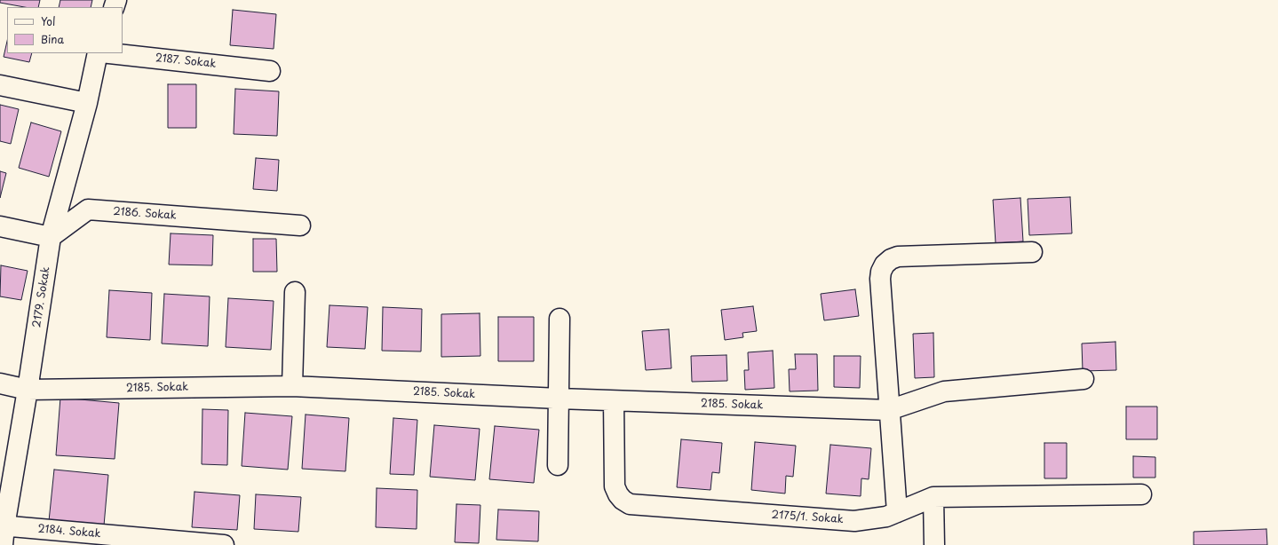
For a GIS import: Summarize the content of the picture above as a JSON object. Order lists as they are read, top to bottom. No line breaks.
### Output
{"streets":{"street":["2187. Sokak","2186. Sokak","2179. Sokak","2185. Sokak","2175/1. Sokak","2184. Sokak"]},"crossings":[["2186. Sokak","2179. Sokak"],["2179. Sokak","2185. Sokak"],["2179. Sokak","2184. Sokak"],["2185. Sokak","2175/1. Sokak"]],"legend":["Yol","Bina"]}
